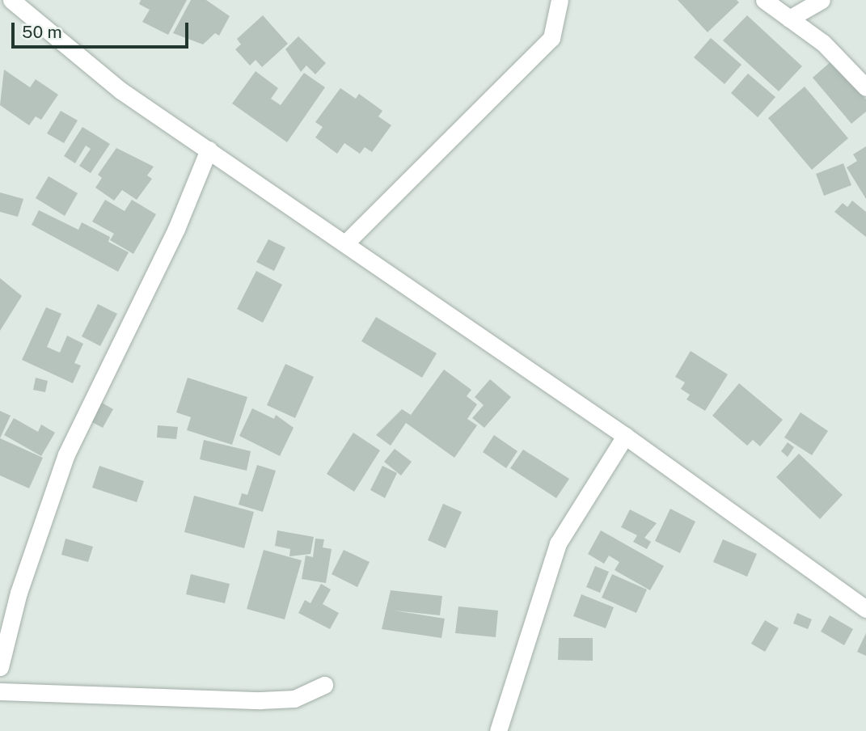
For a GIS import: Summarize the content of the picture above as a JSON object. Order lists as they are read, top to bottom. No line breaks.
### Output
{"scale_bar":"50 m"}
